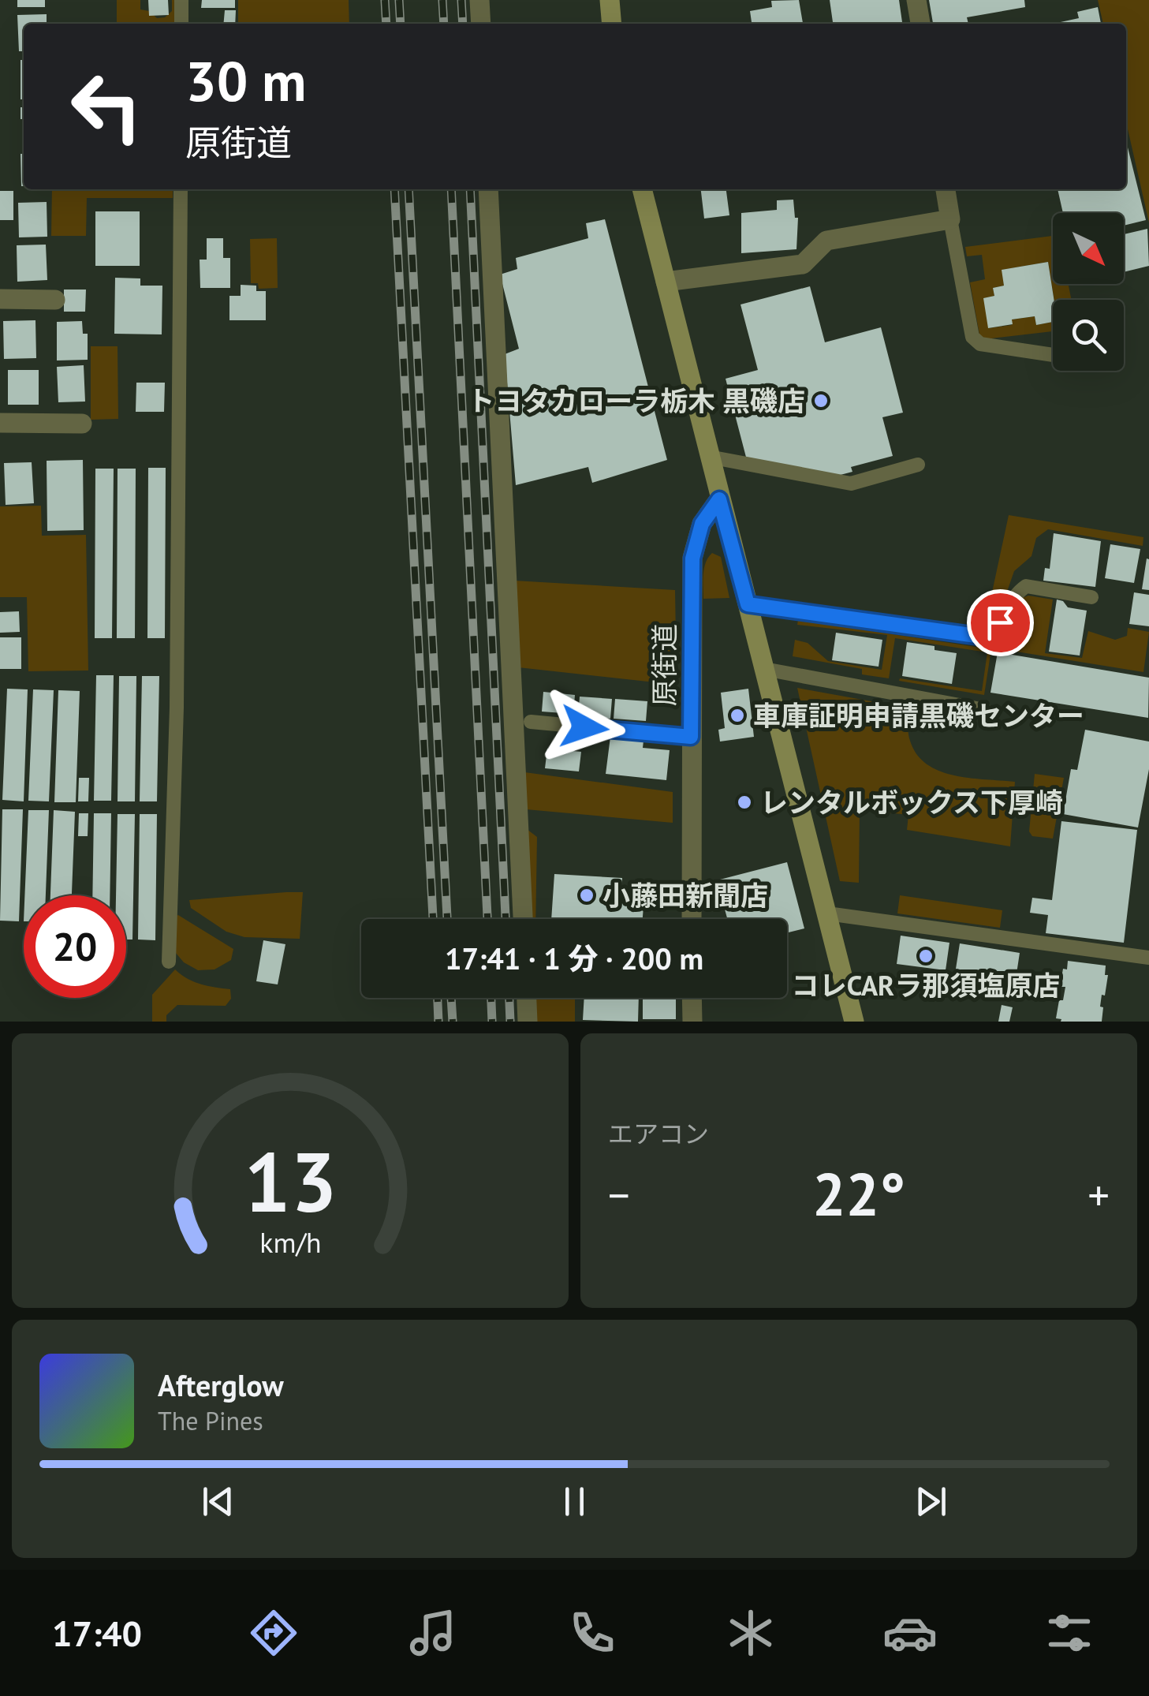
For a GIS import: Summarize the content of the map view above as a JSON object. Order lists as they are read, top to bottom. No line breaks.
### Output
{"streets":{"street":["原街道"]},"places":["トヨタカローラ栃木 黒磯店","車庫証明申請黒磯センター","レンタルボックス下厚崎","小藤田新聞店","コレCARラ那須塩原店"],"north":"bottom right","page":{"turn":["30 m","原街道"],"limit":"20","trip":"17:41 · 1 分 · 200 m","tile":"エアコン","heat":["−","22°","+"],"song":["Afterglow","The Pines"],"tabs":"17:40","gauge":["13","km/h"]}}
